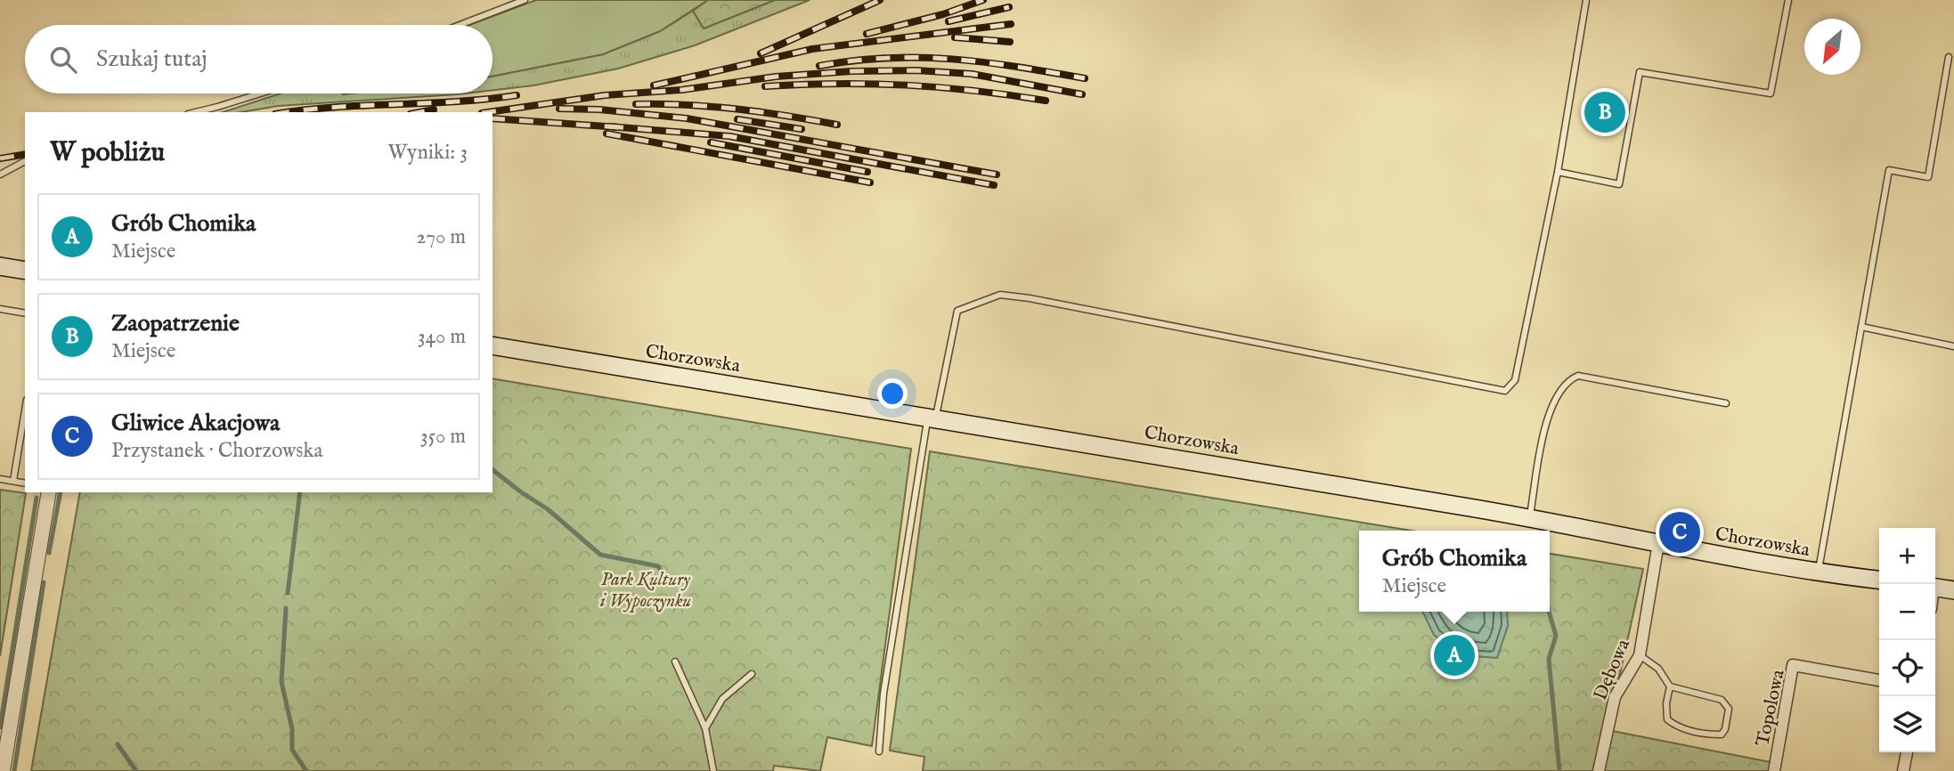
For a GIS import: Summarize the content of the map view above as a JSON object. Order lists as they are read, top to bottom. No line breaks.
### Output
{"streets":{"main road":["Chorzowska"],"street":["Dębowa","Topolowa"]},"crossings":[["Chorzowska","Dębowa"]],"parks":["Park Kultury i Wypoczynku"],"north":"bottom left","page":{"search":"Szukaj tutaj","pins":["B","C","A"],"heading":["W pobliżu","Wyniki: 3"],"list":[{"mark":"A","name":"Grób Chomika","note":"Miejsce","value":"270 m"},{"mark":"B","name":"Zaopatrzenie","note":"Miejsce","value":"340 m"},{"mark":"C","name":"Gliwice Akacjowa","note":"Przystanek · Chorzowska","value":"350 m"}],"map_buttons":["+","−"],"popup":["Grób Chomika","Miejsce"]}}
